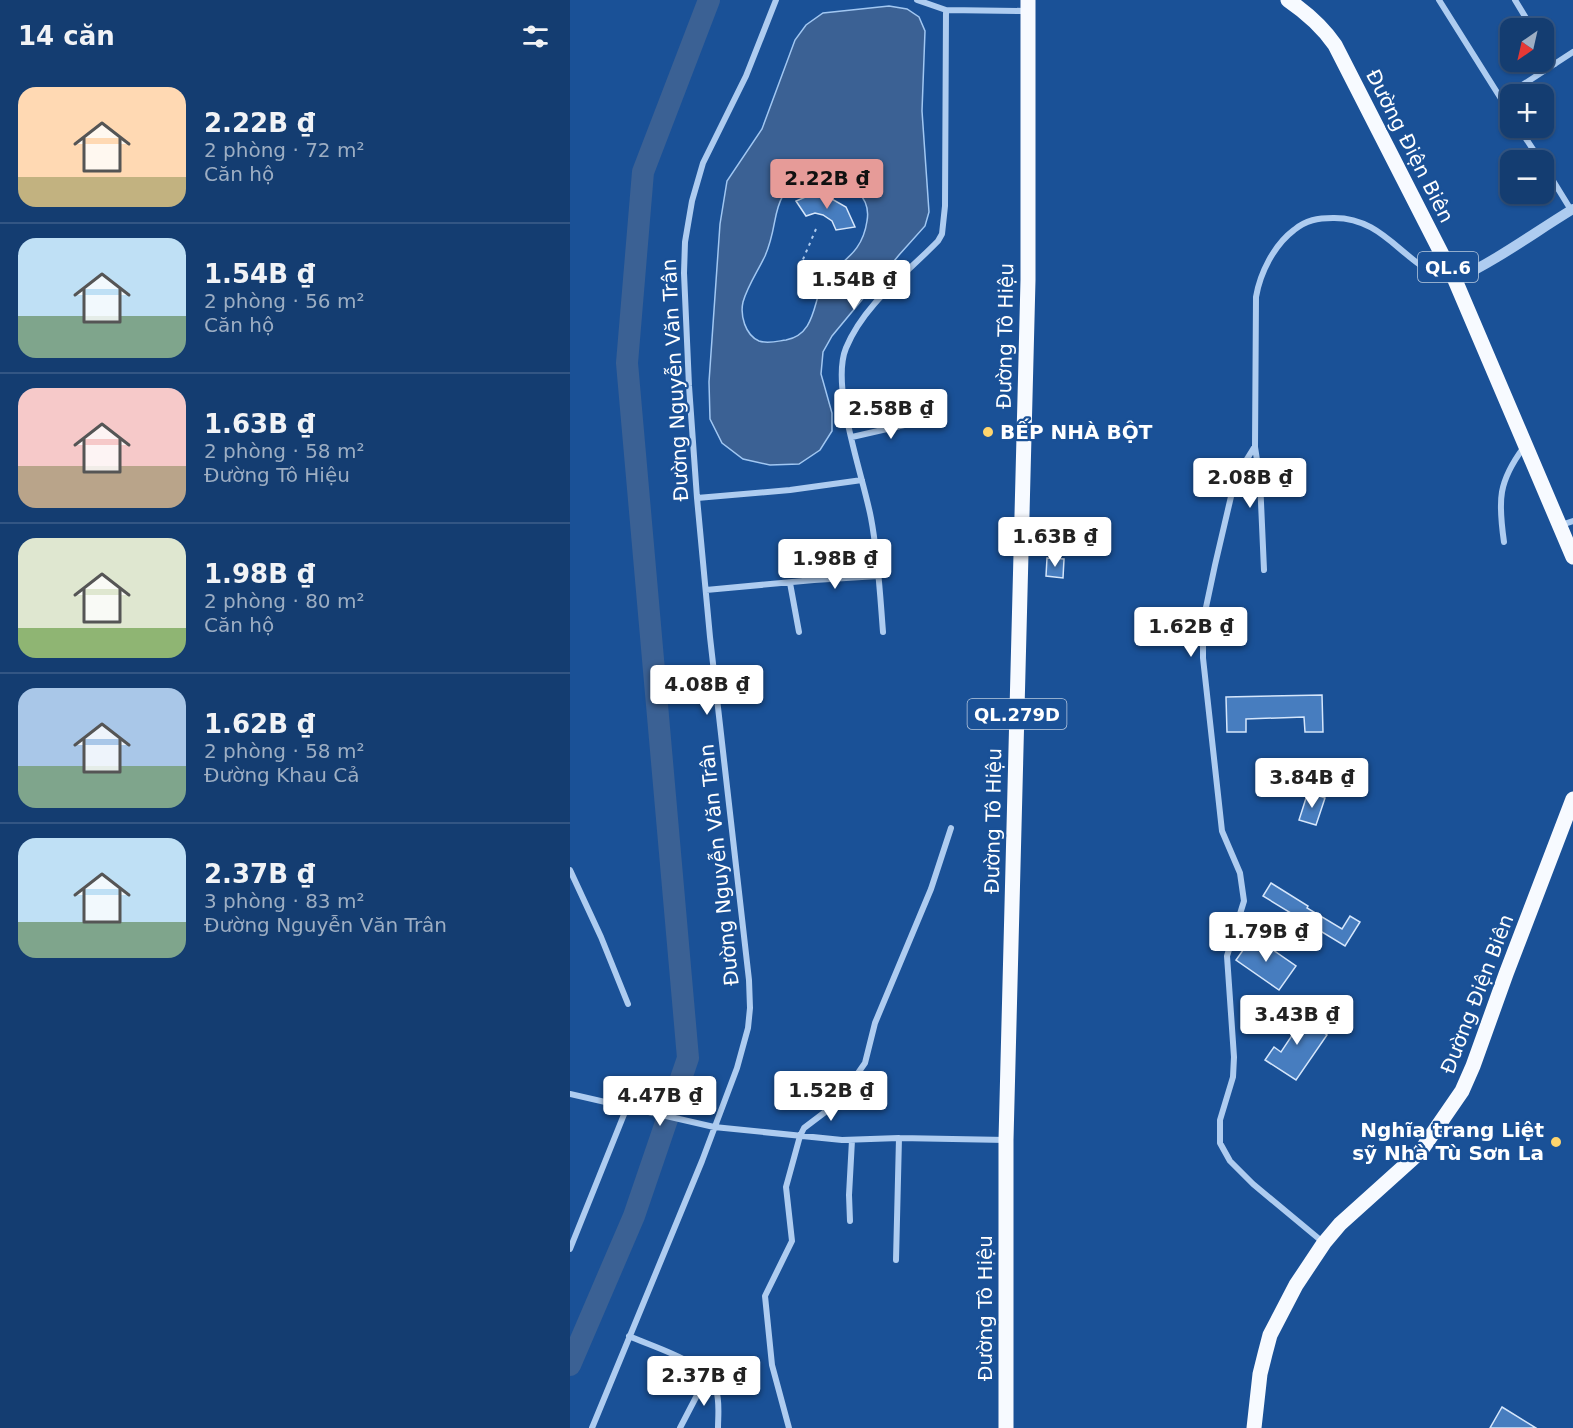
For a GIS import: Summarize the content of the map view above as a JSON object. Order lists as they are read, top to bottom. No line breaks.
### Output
{"streets":{"main road":["Đường Điện Biên","QL.6","Đường Tô Hiệu","QL.279D"],"street":["Đường Nguyễn Văn Trân"]},"places":["BẾP NHÀ BỘT","Nghĩa trang Liệt sỹ Nhà Tù Sơn La"],"north":"bottom left","page":{"heading":"14 căn","map_buttons":["+","−"],"list":[{"name":"2.22B ₫","note":"2 phòng · 72 m² · Căn hộ"},{"name":"1.54B ₫","note":"2 phòng · 56 m² · Căn hộ"},{"name":"1.63B ₫","note":"2 phòng · 58 m² · Đường Tô Hiệu"},{"name":"1.98B ₫","note":"2 phòng · 80 m² · Căn hộ"},{"name":"1.62B ₫","note":"2 phòng · 58 m² · Đường Khau Cả"},{"name":"2.37B ₫","note":"3 phòng · 83 m² · Đường Nguyễn Văn Trân"}],"price":["2.22B ₫","1.54B ₫","2.58B ₫","2.08B ₫","1.63B ₫","1.98B ₫","1.62B ₫","4.08B ₫","3.84B ₫","1.79B ₫","3.43B ₫","1.52B ₫","4.47B ₫","2.37B ₫"]}}
